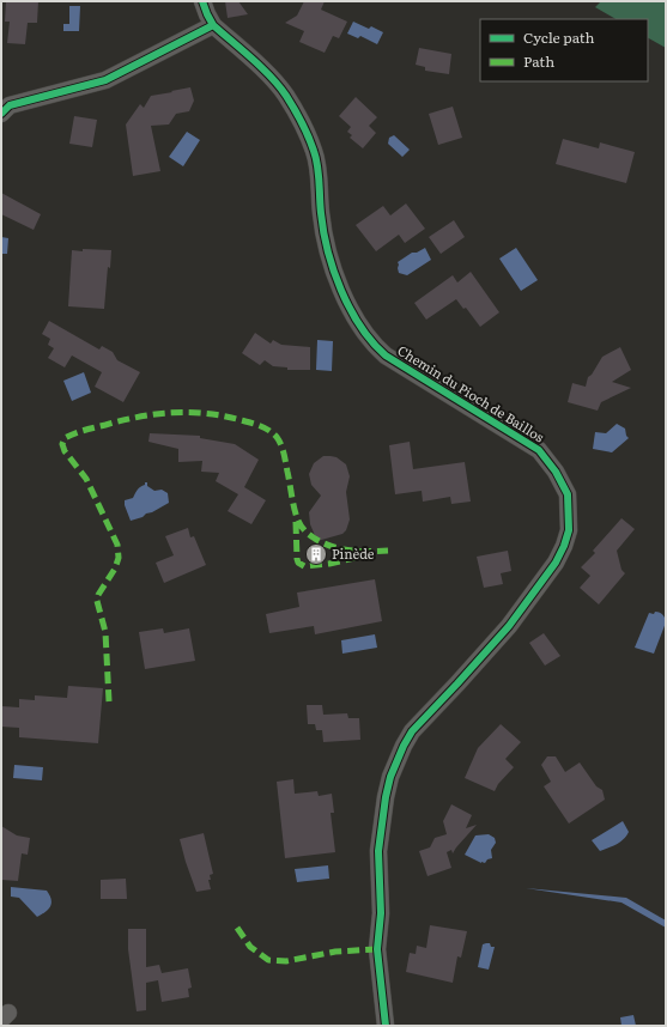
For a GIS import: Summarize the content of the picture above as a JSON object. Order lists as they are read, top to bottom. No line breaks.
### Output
{"streets":{"street":["Chemin du Pioch de Baillos"]},"places":{"building":["Pinède"]},"legend":["Cycle path","Path"]}
